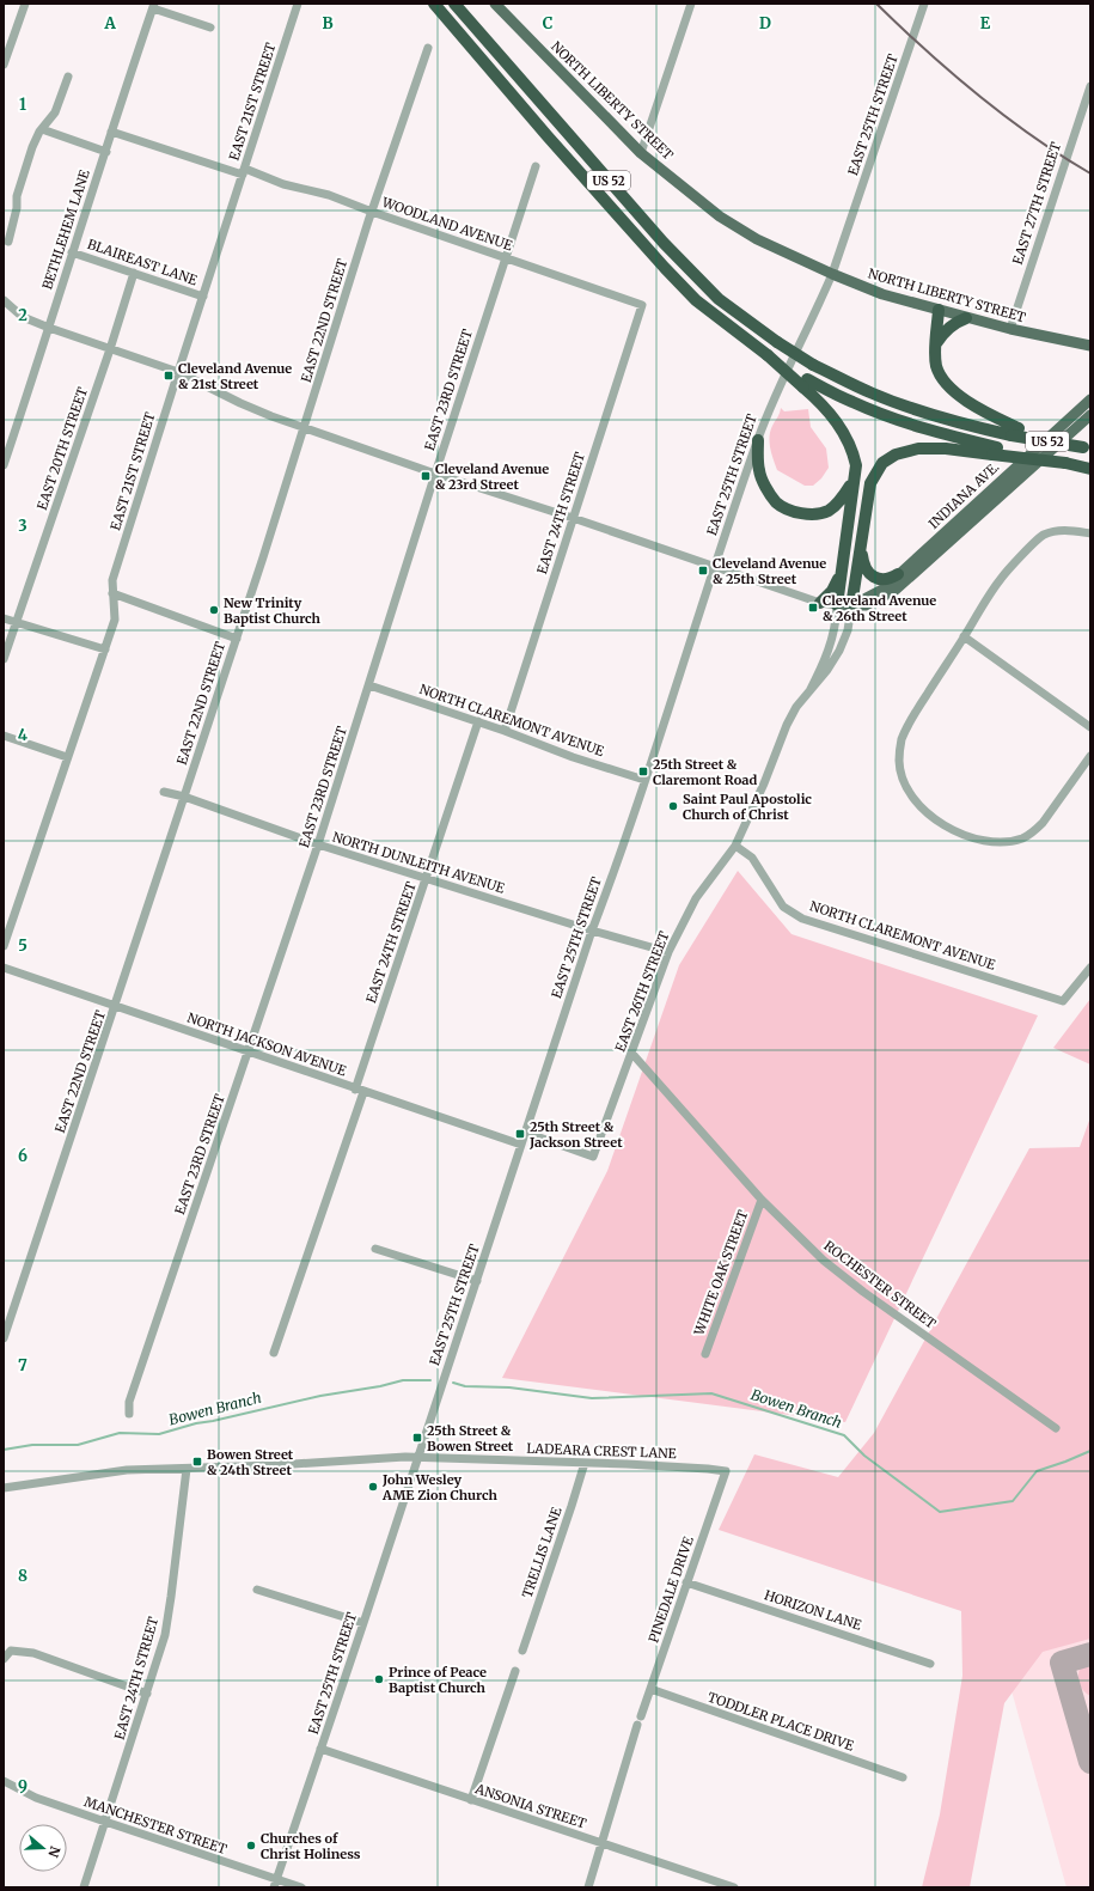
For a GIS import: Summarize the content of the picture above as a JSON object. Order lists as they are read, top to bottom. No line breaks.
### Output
{"streets":{"highway":["US 52"],"main road":["NORTH LIBERTY STREET","INDIANA AVE."],"street":["EAST 21ST STREET","EAST 25TH STREET","EAST 27TH STREET","WOODLAND AVENUE","BETHLEHEM LANE","BLAIREAST LANE","EAST 22ND STREET","EAST 23RD STREET","EAST 20TH STREET","EAST 24TH STREET","NORTH CLAREMONT AVENUE","NORTH DUNLEITH AVENUE","EAST 26TH STREET","NORTH JACKSON AVENUE","WHITE OAK STREET","ROCHESTER STREET","LADEARA CREST LANE","TRELLIS LANE","PINEDALE DRIVE","HORIZON LANE","TODDLER PLACE DRIVE","ANSONIA STREET","MANCHESTER STREET"]},"crossings":[["NORTH LIBERTY STREET","EAST 25TH STREET"],["NORTH LIBERTY STREET","EAST 27TH STREET"],["EAST 21ST STREET","WOODLAND AVENUE"],["EAST 21ST STREET","BLAIREAST LANE"],["EAST 25TH STREET","NORTH CLAREMONT AVENUE"],["EAST 25TH STREET","NORTH DUNLEITH AVENUE"],["EAST 25TH STREET","EAST 26TH STREET"],["EAST 25TH STREET","NORTH JACKSON AVENUE"],["EAST 25TH STREET","LADEARA CREST LANE"],["EAST 25TH STREET","ANSONIA STREET"],["EAST 25TH STREET","MANCHESTER STREET"],["WOODLAND AVENUE","BETHLEHEM LANE"],["WOODLAND AVENUE","EAST 22ND STREET"],["WOODLAND AVENUE","EAST 23RD STREET"],["WOODLAND AVENUE","EAST 24TH STREET"],["BETHLEHEM LANE","BLAIREAST LANE"],["BLAIREAST LANE","EAST 20TH STREET"],["EAST 22ND STREET","NORTH DUNLEITH AVENUE"],["EAST 22ND STREET","NORTH JACKSON AVENUE"],["EAST 23RD STREET","NORTH CLAREMONT AVENUE"],["EAST 23RD STREET","NORTH DUNLEITH AVENUE"],["EAST 23RD STREET","NORTH JACKSON AVENUE"],["EAST 24TH STREET","NORTH CLAREMONT AVENUE"],["EAST 24TH STREET","NORTH DUNLEITH AVENUE"],["EAST 24TH STREET","NORTH JACKSON AVENUE"],["EAST 24TH STREET","LADEARA CREST LANE"],["EAST 24TH STREET","MANCHESTER STREET"],["NORTH CLAREMONT AVENUE","EAST 26TH STREET"],["NORTH DUNLEITH AVENUE","EAST 26TH STREET"],["EAST 26TH STREET","ROCHESTER STREET"],["WHITE OAK STREET","ROCHESTER STREET"],["LADEARA CREST LANE","TRELLIS LANE"],["LADEARA CREST LANE","PINEDALE DRIVE"],["PINEDALE DRIVE","HORIZON LANE"],["PINEDALE DRIVE","TODDLER PLACE DRIVE"]],"water":["Bowen Branch"],"places":{"transit":["Cleveland Avenue & 21st Street","Cleveland Avenue & 23rd Street","Cleveland Avenue & 25th Street","Cleveland Avenue & 26th Street","25th Street & Claremont Road","25th Street & Jackson Street","25th Street & Bowen Street","Bowen Street & 24th Street"],"other":["New Trinity Baptist Church","Saint Paul Apostolic Church of Christ","John Wesley AME Zion Church","Prince of Peace Baptist Church","Churches of Christ Holiness"]},"north":"right","grid":{"columns":["A","B","C","D","E"],"rows":["1","2","3","4","5","6","7","8","9"]}}
